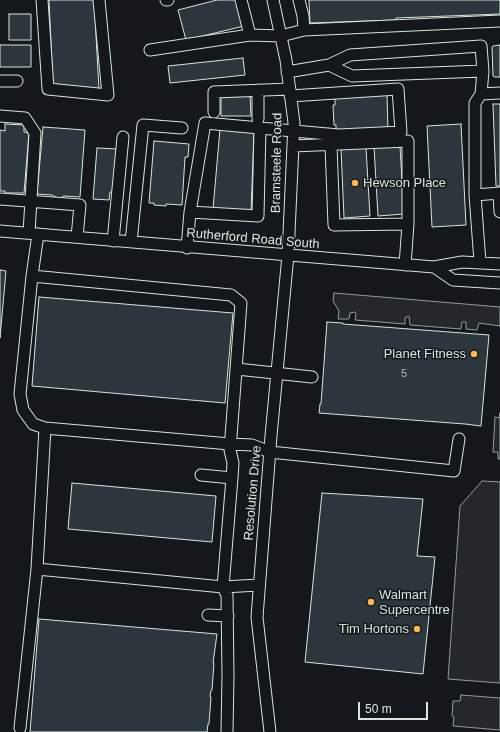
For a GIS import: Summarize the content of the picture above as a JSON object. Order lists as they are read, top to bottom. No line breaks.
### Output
{"streets":{"street":["Bramsteele Road","Rutherford Road South","Resolution Drive"]},"crossings":[["Bramsteele Road","Rutherford Road South"],["Bramsteele Road","Resolution Drive"],["Rutherford Road South","Resolution Drive"]],"places":["Hewson Place","Planet Fitness","Walmart Supercentre","Tim Hortons"],"house_numbers":["5"],"scale_bar":"50 m"}
